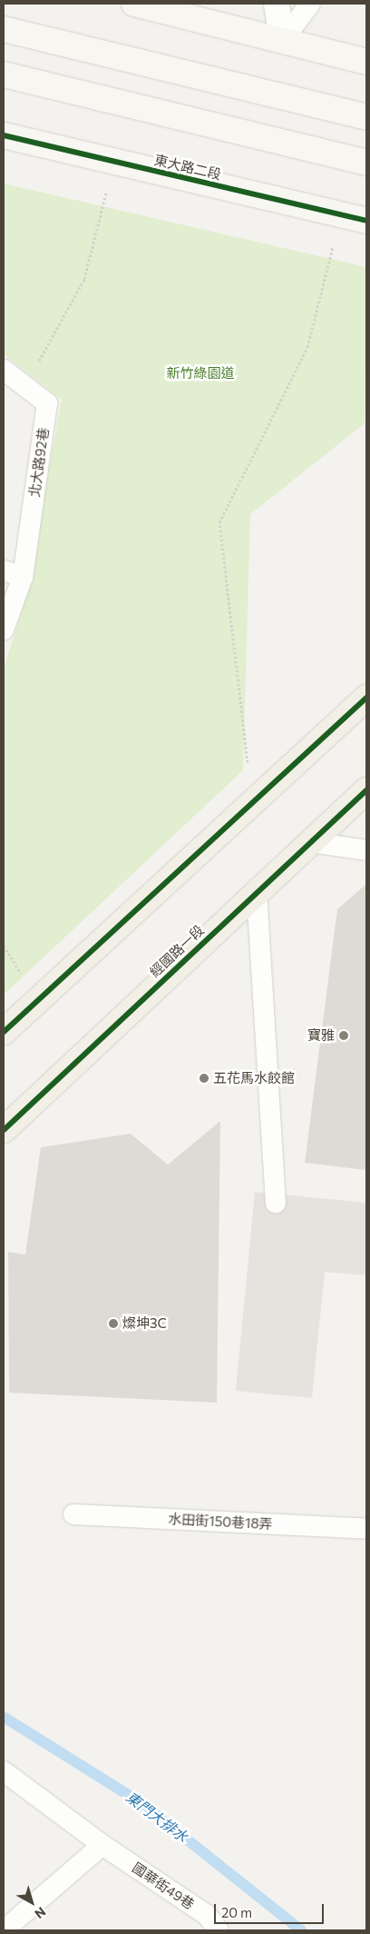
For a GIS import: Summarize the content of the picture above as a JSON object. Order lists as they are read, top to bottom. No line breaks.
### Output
{"streets":{"main road":["東大路二段","經國路一段"],"lane":["北大路92巷","水田街150巷18弄","國華街49巷"]},"water":["東門大排水"],"parks":["新竹綠園道"],"places":["寶雅","五花馬水餃館","燦坤3C"],"scale_bar":"20 m","north":"bottom right"}
